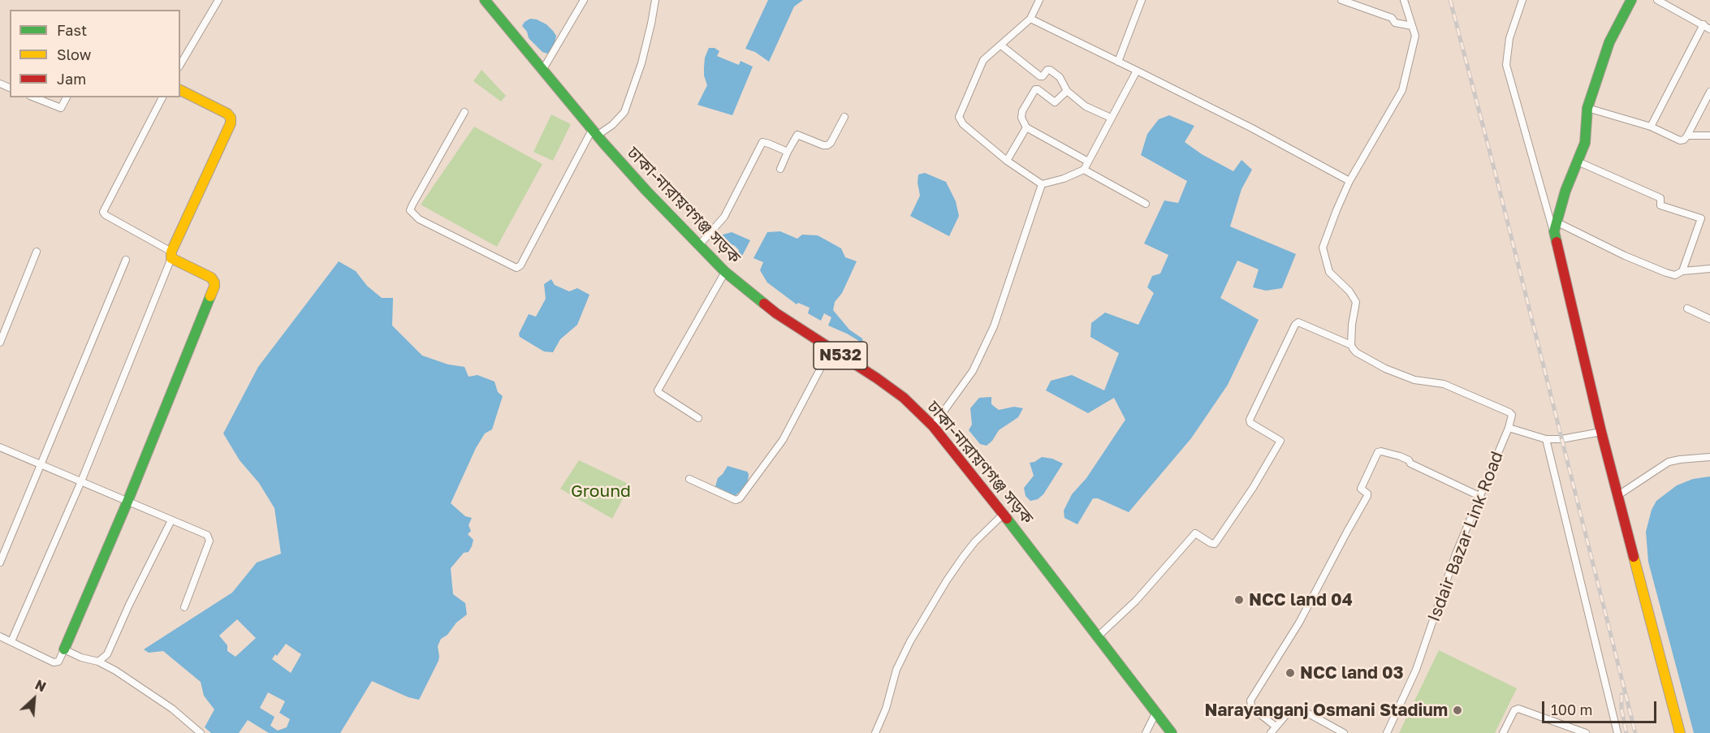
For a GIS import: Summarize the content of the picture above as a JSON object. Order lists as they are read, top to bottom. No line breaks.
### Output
{"streets":{"main road":["ঢাকা-নারায়ণগঞ্জ সড়ক","N532"],"street":["Isdair Bazar Link Road"]},"parks":["Ground"],"places":["NCC land 04","NCC land 03","Narayanganj Osmani Stadium"],"legend":["Fast","Slow","Jam"],"scale_bar":"100 m","north":"top right"}
